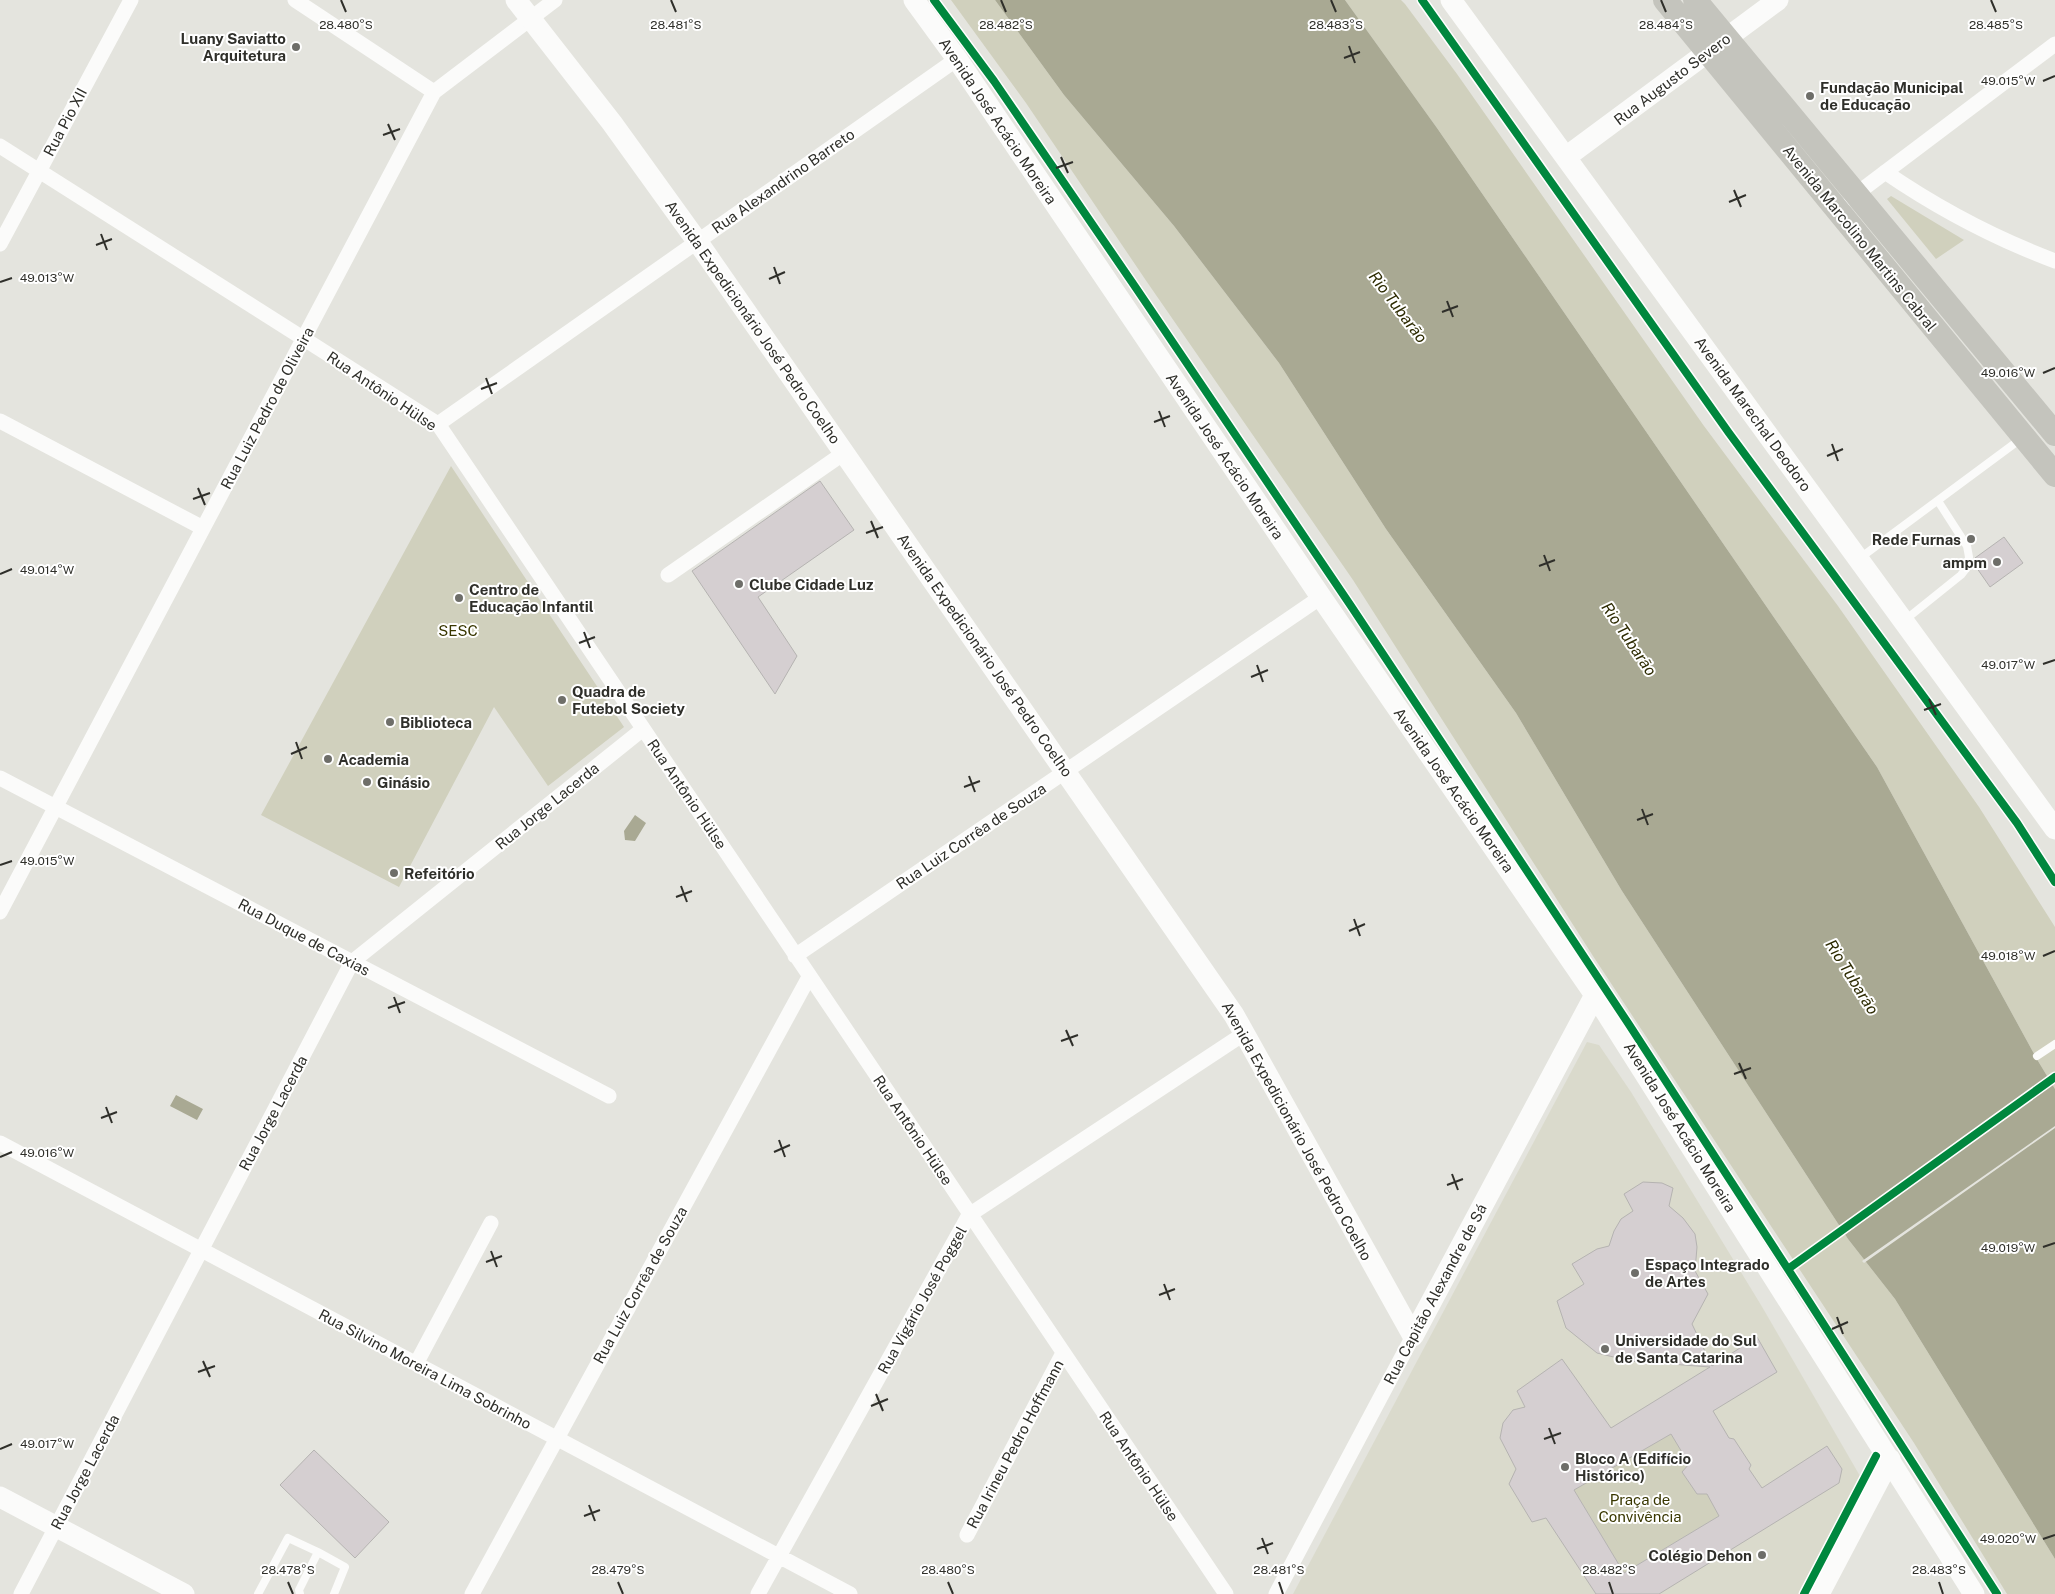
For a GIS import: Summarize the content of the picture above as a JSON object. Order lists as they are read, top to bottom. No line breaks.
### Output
{"streets":{"main road":["Rua Augusto Severo","Avenida José Acácio Moreira","Avenida Marcolino Martins Cabral","Avenida Expedicionário José Pedro Coelho","Avenida Marechal Deodoro","Rua Capitão Alexandre de Sá"],"street":["Rua Pio XII","Rua Alexandrino Barreto","Rua Antônio Hülse","Rua Luiz Pedro de Oliveira","Rua Jorge Lacerda","Rua Luiz Corrêa de Souza","Rua Duque de Caxias","Rua Vigário José Poggel","Rua Silvino Moreira Lima Sobrinho","Rua Irineu Pedro Hoffmann"]},"crossings":[["Rua Augusto Severo","Avenida Marcolino Martins Cabral"],["Rua Augusto Severo","Avenida Marechal Deodoro"],["Avenida José Acácio Moreira","Rua Alexandrino Barreto"],["Avenida José Acácio Moreira","Rua Luiz Corrêa de Souza"],["Avenida José Acácio Moreira","Rua Capitão Alexandre de Sá"],["Rua Pio XII","Rua Antônio Hülse"],["Rua Alexandrino Barreto","Avenida Expedicionário José Pedro Coelho"],["Rua Alexandrino Barreto","Rua Antônio Hülse"],["Avenida Expedicionário José Pedro Coelho","Rua Luiz Pedro de Oliveira"],["Avenida Expedicionário José Pedro Coelho","Rua Luiz Corrêa de Souza"],["Avenida Expedicionário José Pedro Coelho","Rua Capitão Alexandre de Sá"],["Avenida Expedicionário José Pedro Coelho","Rua Vigário José Poggel"],["Rua Antônio Hülse","Rua Luiz Pedro de Oliveira"],["Rua Antônio Hülse","Rua Jorge Lacerda"],["Rua Antônio Hülse","Rua Luiz Corrêa de Souza"],["Rua Antônio Hülse","Rua Vigário José Poggel"],["Rua Antônio Hülse","Rua Irineu Pedro Hoffmann"],["Rua Luiz Pedro de Oliveira","Rua Duque de Caxias"],["Rua Jorge Lacerda","Rua Duque de Caxias"],["Rua Jorge Lacerda","Rua Silvino Moreira Lima Sobrinho"],["Rua Luiz Corrêa de Souza","Rua Silvino Moreira Lima Sobrinho"],["Rua Vigário José Poggel","Rua Silvino Moreira Lima Sobrinho"]],"water":["Rio Tubarão"],"parks":["SESC","Praça de Convivência"],"places":["Luany Saviatto Arquitetura","Fundação Municipal de Educação","Rede Furnas","ampm","Clube Cidade Luz","Centro de Educação Infantil","Quadra de Futebol Society","Biblioteca","Academia","Ginásio","Refeitório","Espaço Integrado de Artes","Universidade do Sul de Santa Catarina","Bloco A (Edifício Histórico)","Colégio Dehon"],"coordinates":["28.480°S","28.481°S","28.482°S","28.483°S","28.484°S","28.485°S","49.015°W","49.013°W","49.016°W","49.014°W","49.017°W","49.018°W","49.019°W","49.020°W","28.478°S","28.479°S"]}
